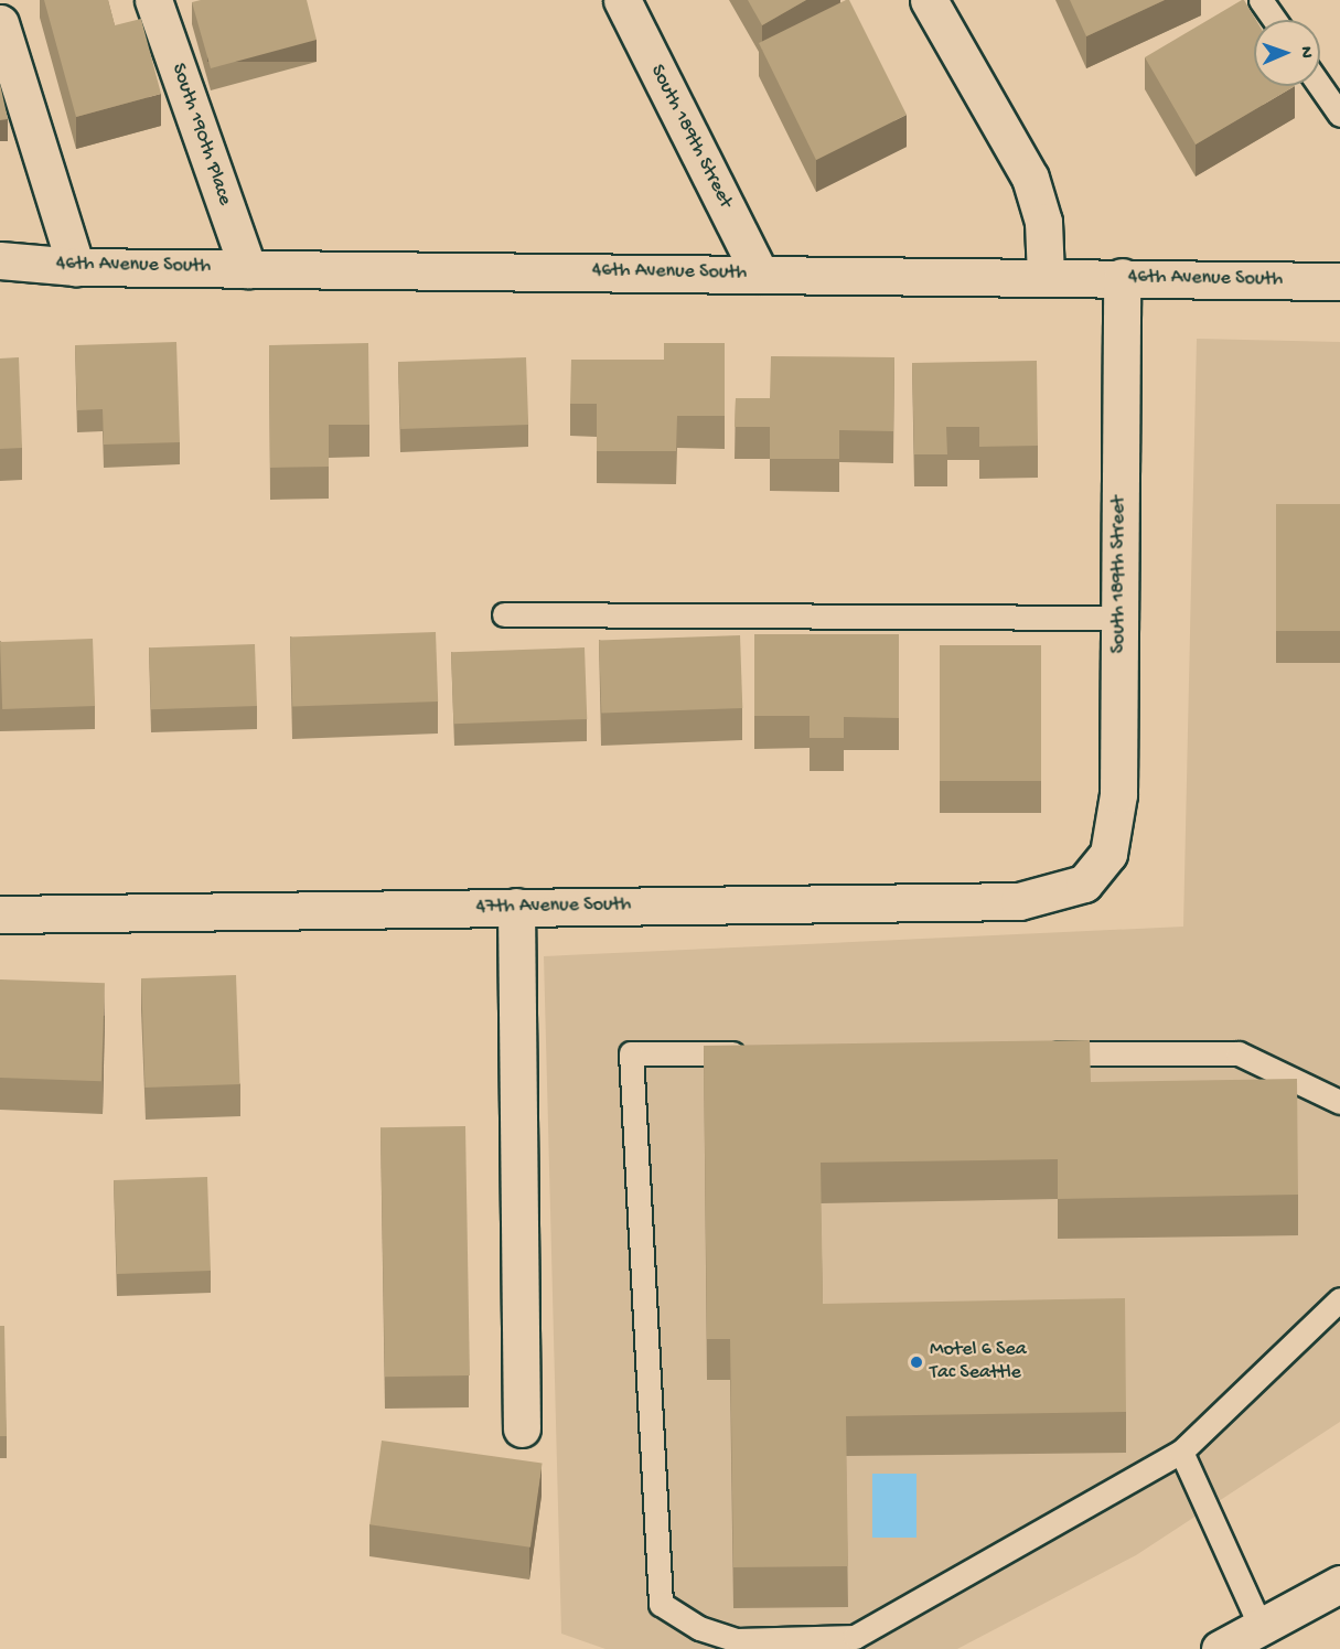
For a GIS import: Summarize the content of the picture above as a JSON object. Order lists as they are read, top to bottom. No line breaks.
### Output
{"streets":{"street":["South 190th Place","South 189th Street","46th Avenue South","47th Avenue South"]},"crossings":[["South 190th Place","46th Avenue South"],["South 189th Street","46th Avenue South"],["South 189th Street","47th Avenue South"]],"places":["Motel 6 Sea Tac Seattle"],"north":"right"}
